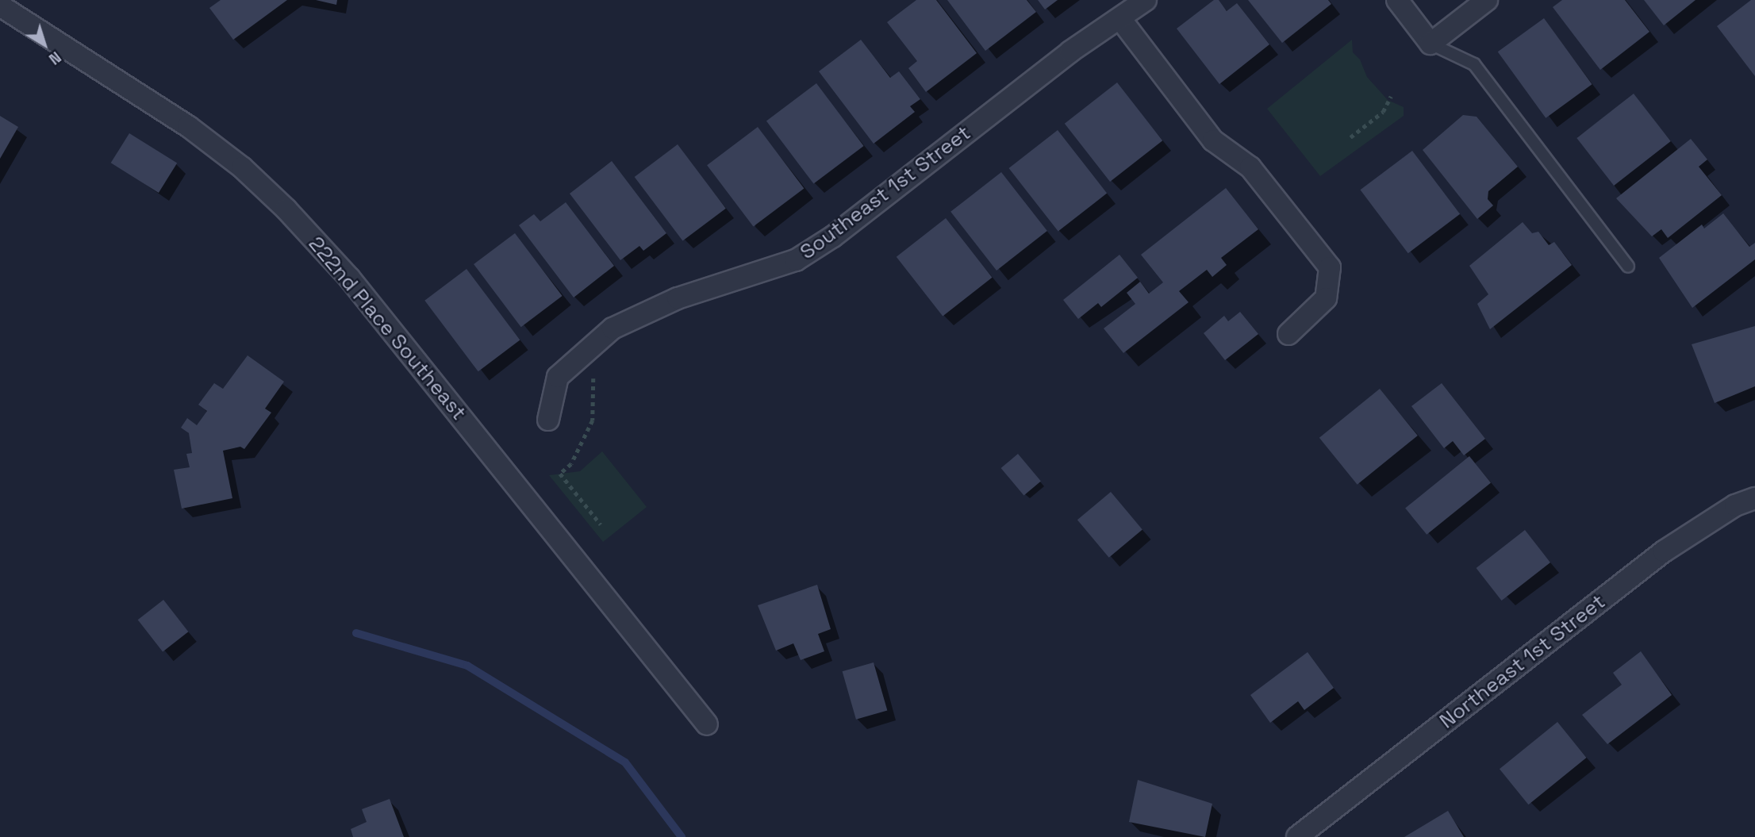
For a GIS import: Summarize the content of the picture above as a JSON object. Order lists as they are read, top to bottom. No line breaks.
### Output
{"streets":{"street":["Southeast 1st Street","222nd Place Southeast","Northeast 1st Street"]},"north":"bottom right"}
